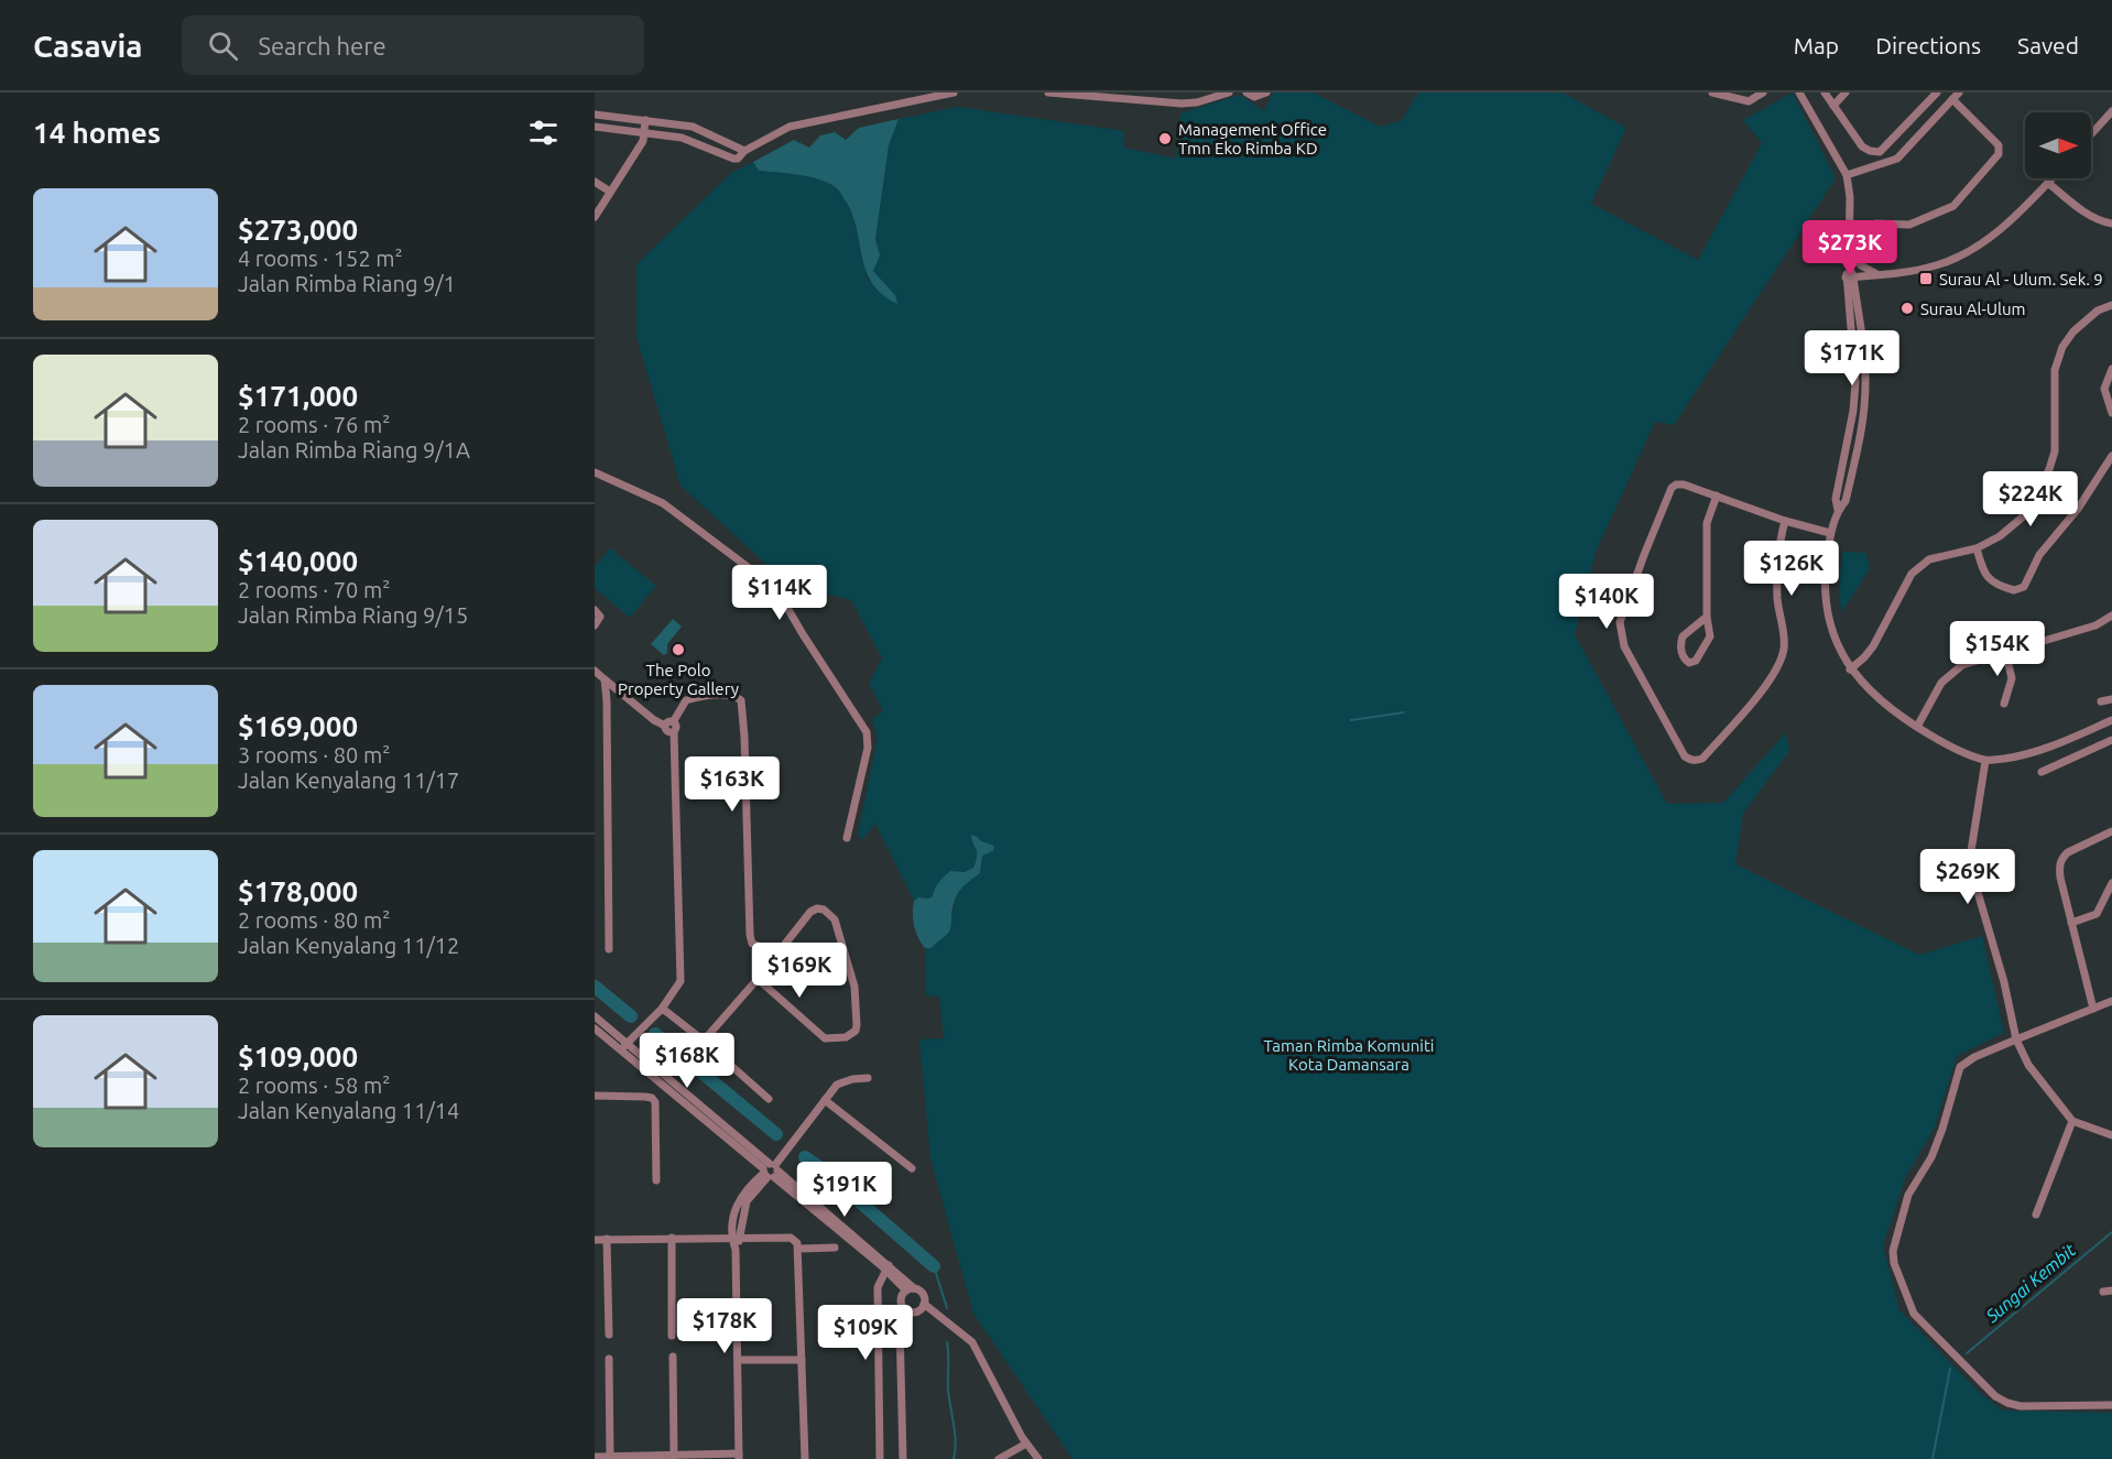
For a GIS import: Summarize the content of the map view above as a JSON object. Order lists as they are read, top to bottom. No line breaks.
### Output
{"water":["Sungai Kembit"],"parks":["Taman Rimba Komuniti Kota Damansara"],"places":{"other":["Management Office Tmn Eko Rimba KD","Surau Al-Ulum","The Polo Property Gallery"],"transit":["Surau Al - Ulum. Sek. 9"]},"north":"right","page":{"header":"Casavia","search":"Search here","nav":["Map","Directions","Saved"],"heading":"14 homes","list":[{"name":"$273,000","note":"4 rooms · 152 m² · Jalan Rimba Riang 9/1"},{"name":"$171,000","note":"2 rooms · 76 m² · Jalan Rimba Riang 9/1A"},{"name":"$140,000","note":"2 rooms · 70 m² · Jalan Rimba Riang 9/15"},{"name":"$169,000","note":"3 rooms · 80 m² · Jalan Kenyalang 11/17"},{"name":"$178,000","note":"2 rooms · 80 m² · Jalan Kenyalang 11/12"},{"name":"$109,000","note":"2 rooms · 58 m² · Jalan Kenyalang 11/14"}],"price":["$273K","$171K","$224K","$126K","$114K","$140K","$154K","$163K","$269K","$169K","$168K","$191K","$178K","$109K"]}}
